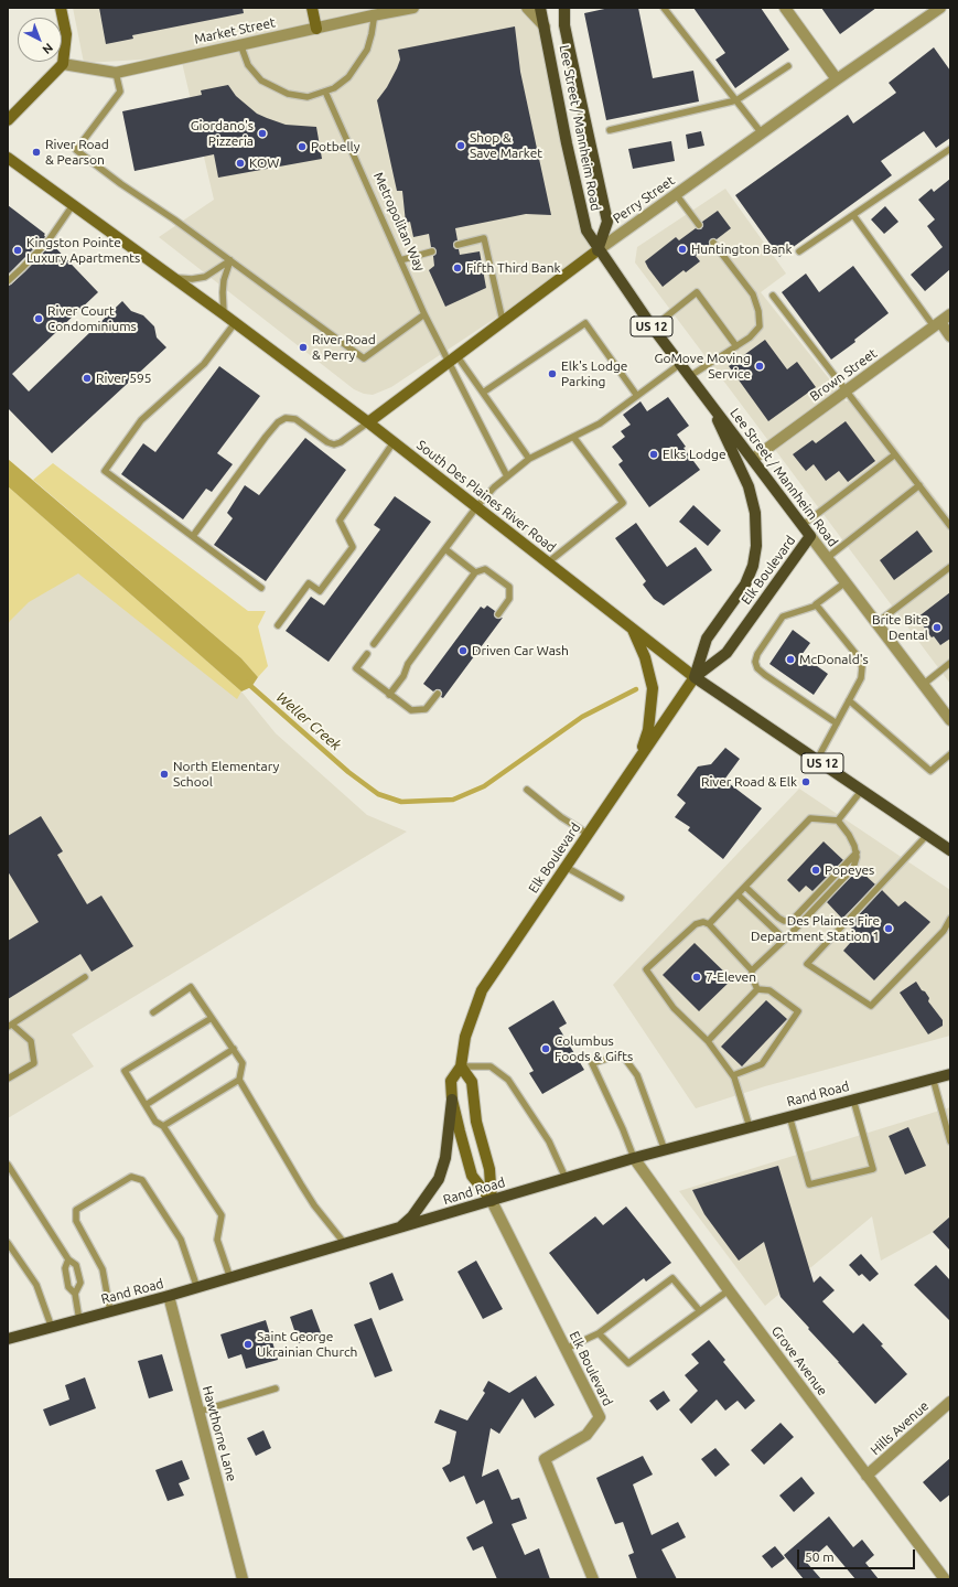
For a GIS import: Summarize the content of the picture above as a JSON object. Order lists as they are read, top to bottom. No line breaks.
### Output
{"streets":{"main road":["Lee Street / Mannheim Road","Perry Street","US 12","South Des Plaines River Road","Elk Boulevard","Rand Road"],"street":["Market Street","Brown Street","Grove Avenue","Hills Avenue","Hawthorne Lane"],"lane":["Metropolitan Way"]},"crossings":[["Lee Street / Mannheim Road","Perry Street"],["Lee Street / Mannheim Road","Brown Street"],["Lee Street / Mannheim Road","Elk Boulevard"],["Perry Street","Metropolitan Way"],["Perry Street","South Des Plaines River Road"],["South Des Plaines River Road","Elk Boulevard"],["Elk Boulevard","Rand Road"],["Rand Road","Grove Avenue"],["Rand Road","Hawthorne Lane"],["Grove Avenue","Hills Avenue"]],"water":["Weller Creek"],"places":["Giordano's Pizzeria","Shop & Save Market","Potbelly","River Road & Pearson","KOW","Huntington Bank","Kingston Pointe Luxury Apartments","Fifth Third Bank","River Court Condominiums","River Road & Perry","GoMove Moving Service","Elk's Lodge Parking","River 595","Elks Lodge","Brite Bite Dental","Driven Car Wash","McDonald's","North Elementary School","River Road & Elk","Popeyes","Des Plaines Fire Department Station 1","7-Eleven","Columbus Foods & Gifts","Saint George Ukrainian Church"],"scale_bar":"50 m","north":"bottom right"}
